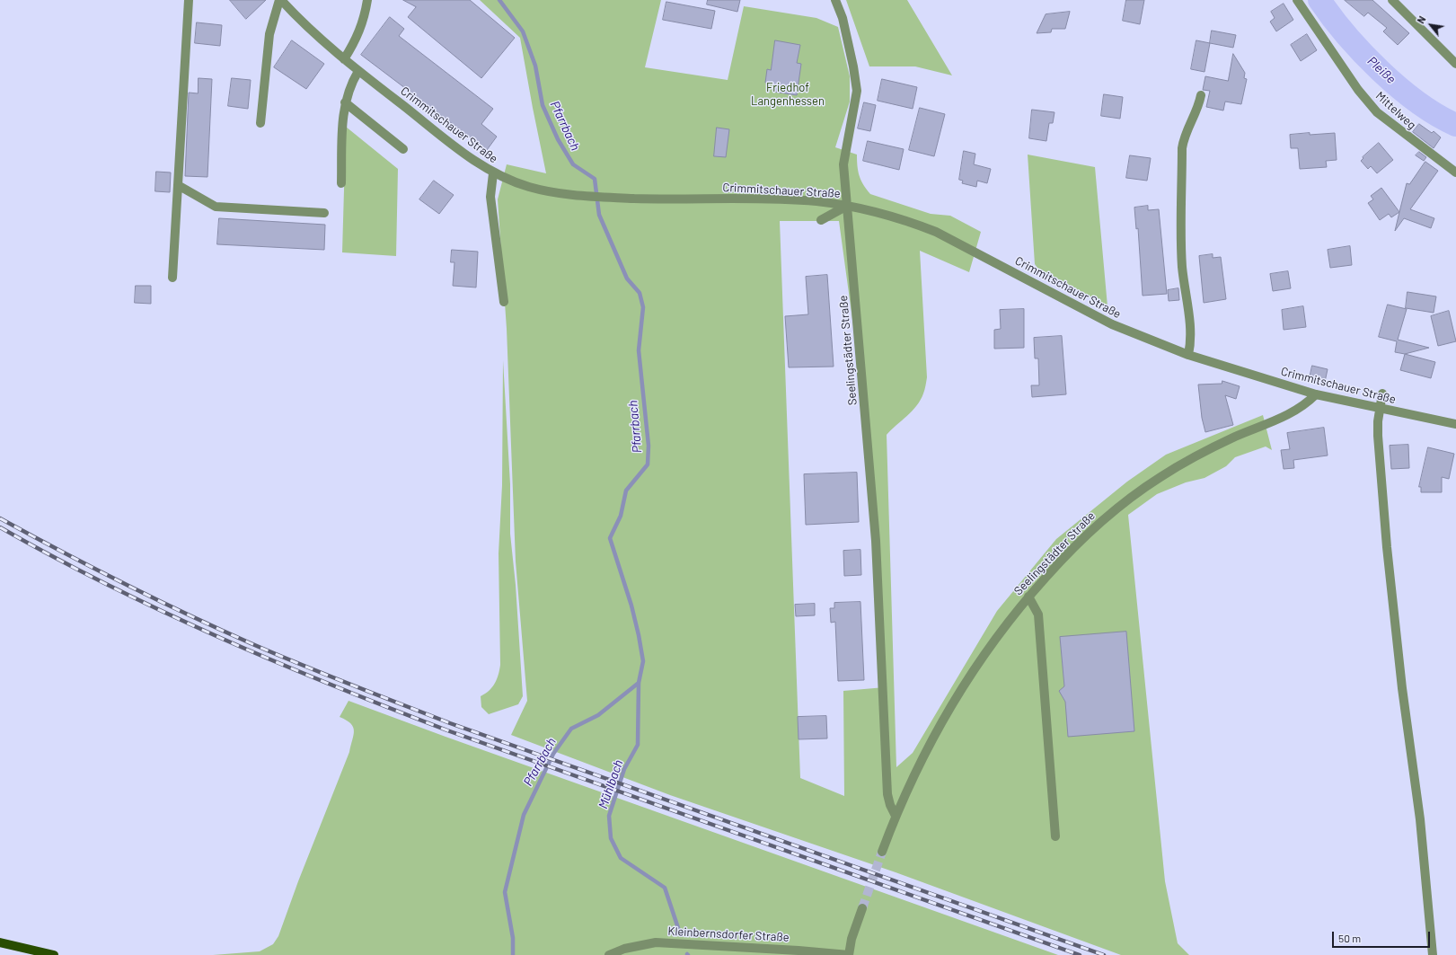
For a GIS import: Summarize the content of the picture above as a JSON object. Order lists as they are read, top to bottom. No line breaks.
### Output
{"streets":{"street":["Mittelweg","Crimmitschauer Straße","Seelingstädter Straße","Kleinbernsdorfer Straße"]},"crossings":[["Crimmitschauer Straße","Seelingstädter Straße"]],"water":["Pleiße","Pfarrbach","Mühlbach"],"parks":["Friedhof Langenhessen"],"scale_bar":"50 m","north":"top left"}
